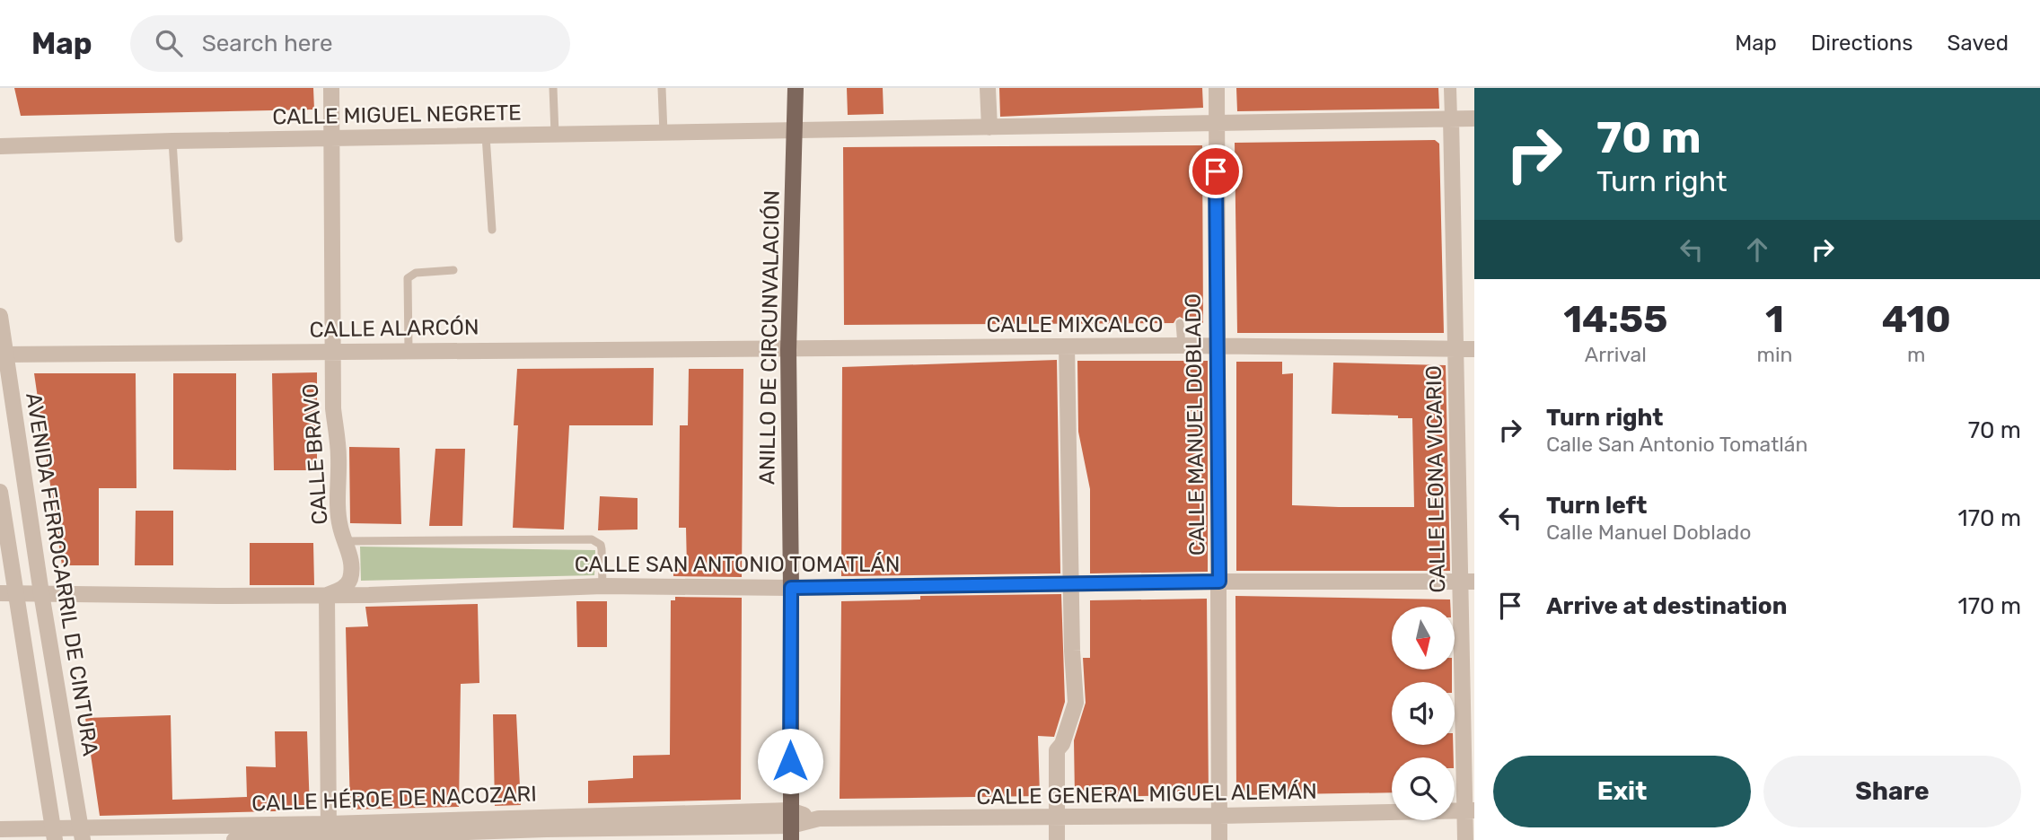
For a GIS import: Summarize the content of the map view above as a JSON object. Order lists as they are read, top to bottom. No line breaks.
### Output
{"streets":{"main road":["ANILLO DE CIRCUNVALACIÓN"],"street":["CALLE MIGUEL NEGRETE","CALLE MIXCALCO","CALLE ALARCÓN","CALLE MANUEL DOBLADO","CALLE BRAVO","CALLE LEONA VICARIO","CALLE SAN ANTONIO TOMATLÁN","AVENIDA FERROCARRIL DE CINTURA","CALLE GENERAL MIGUEL ALEMÁN","CALLE HÉROE DE NACOZARI"]},"crossings":[["CALLE MIGUEL NEGRETE","ANILLO DE CIRCUNVALACIÓN"],["CALLE MIGUEL NEGRETE","CALLE MANUEL DOBLADO"],["CALLE MIGUEL NEGRETE","CALLE BRAVO"],["CALLE MIGUEL NEGRETE","CALLE LEONA VICARIO"],["CALLE MIXCALCO","CALLE ALARCÓN"],["CALLE MIXCALCO","ANILLO DE CIRCUNVALACIÓN"],["CALLE MIXCALCO","CALLE MANUEL DOBLADO"],["CALLE MIXCALCO","CALLE LEONA VICARIO"],["CALLE ALARCÓN","ANILLO DE CIRCUNVALACIÓN"],["CALLE ALARCÓN","CALLE BRAVO"],["CALLE ALARCÓN","AVENIDA FERROCARRIL DE CINTURA"],["ANILLO DE CIRCUNVALACIÓN","CALLE SAN ANTONIO TOMATLÁN"],["ANILLO DE CIRCUNVALACIÓN","CALLE GENERAL MIGUEL ALEMÁN"],["ANILLO DE CIRCUNVALACIÓN","CALLE HÉROE DE NACOZARI"],["CALLE MANUEL DOBLADO","CALLE SAN ANTONIO TOMATLÁN"],["CALLE MANUEL DOBLADO","CALLE GENERAL MIGUEL ALEMÁN"],["CALLE BRAVO","CALLE SAN ANTONIO TOMATLÁN"],["CALLE LEONA VICARIO","CALLE SAN ANTONIO TOMATLÁN"],["CALLE LEONA VICARIO","CALLE GENERAL MIGUEL ALEMÁN"],["CALLE SAN ANTONIO TOMATLÁN","AVENIDA FERROCARRIL DE CINTURA"],["AVENIDA FERROCARRIL DE CINTURA","CALLE HÉROE DE NACOZARI"],["CALLE GENERAL MIGUEL ALEMÁN","CALLE HÉROE DE NACOZARI"]],"north":"bottom","page":{"header":"Map","search":"Search here","nav":["Map","Directions","Saved"],"turn":["70 m","Turn right"],"eta":["14:55","Arrival","1","min","410","m"],"list":[{"name":"Turn right","note":"Calle San Antonio Tomatlán","value":"70 m"},{"name":"Turn left","note":"Calle Manuel Doblado","value":"170 m"},{"name":"Arrive at destination","value":"170 m"}],"buttons":["Exit","Share"]}}
